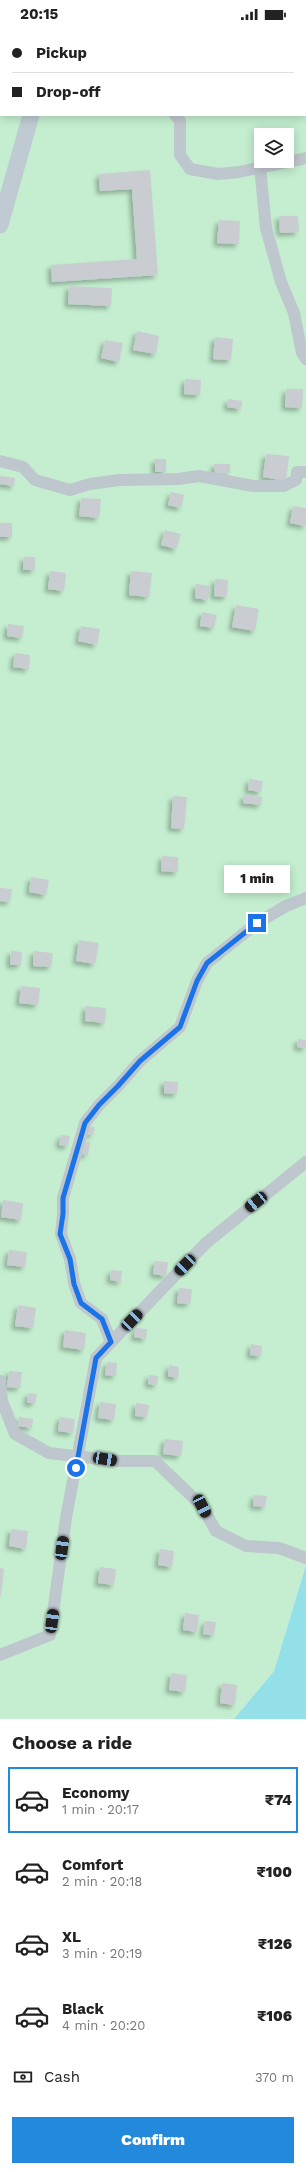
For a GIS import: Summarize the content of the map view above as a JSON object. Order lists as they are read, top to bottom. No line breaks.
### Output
{"page":{"status":"20:15","banner":["Pickup","Drop-off"],"bubble":"1 min","heading":"Choose a ride","list":[{"name":"Economy","note":"1 min · 20:17","value":"₹74"},{"name":"Comfort","note":"2 min · 20:18","value":"₹100"},{"name":"XL","note":"3 min · 20:19","value":"₹126"},{"name":"Black","note":"4 min · 20:20","value":"₹106"}],"pay":["Cash","370 m"],"buttons":"Confirm"}}
